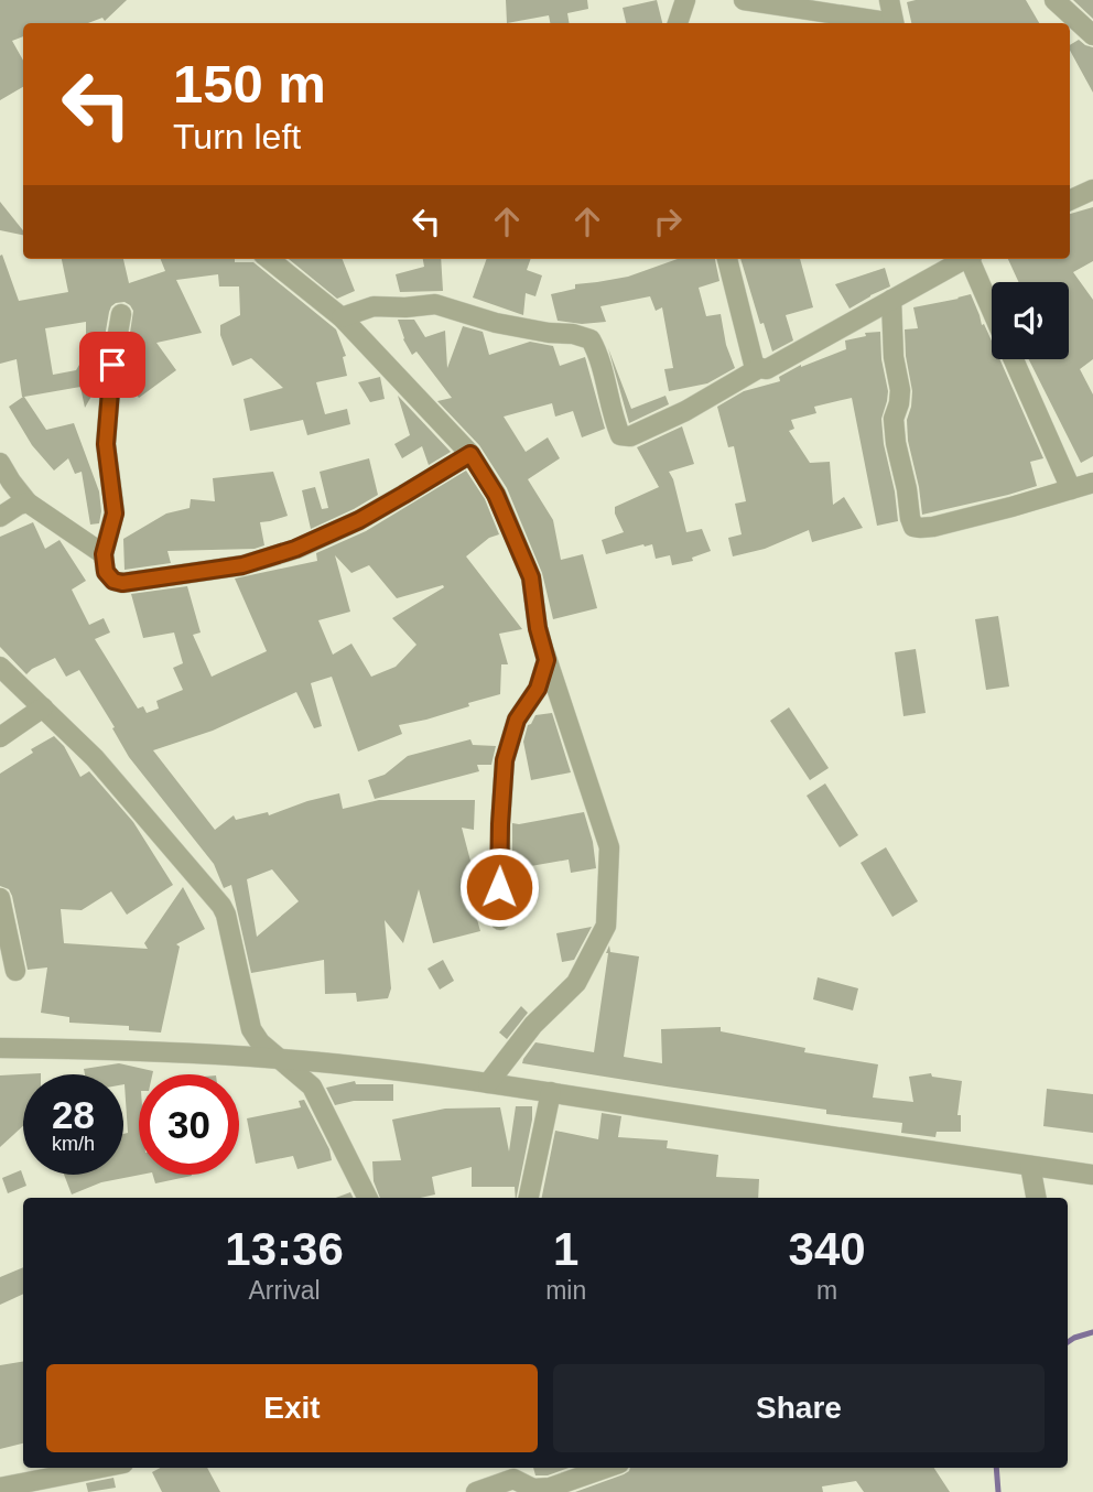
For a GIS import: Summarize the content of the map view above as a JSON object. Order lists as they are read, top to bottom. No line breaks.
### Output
{"page":{"turn":["150 m","Turn left"],"speed":"28 km/h","limit":"30","eta":["13:36","Arrival","1","min","340","m"],"buttons":["Exit","Share"]}}
